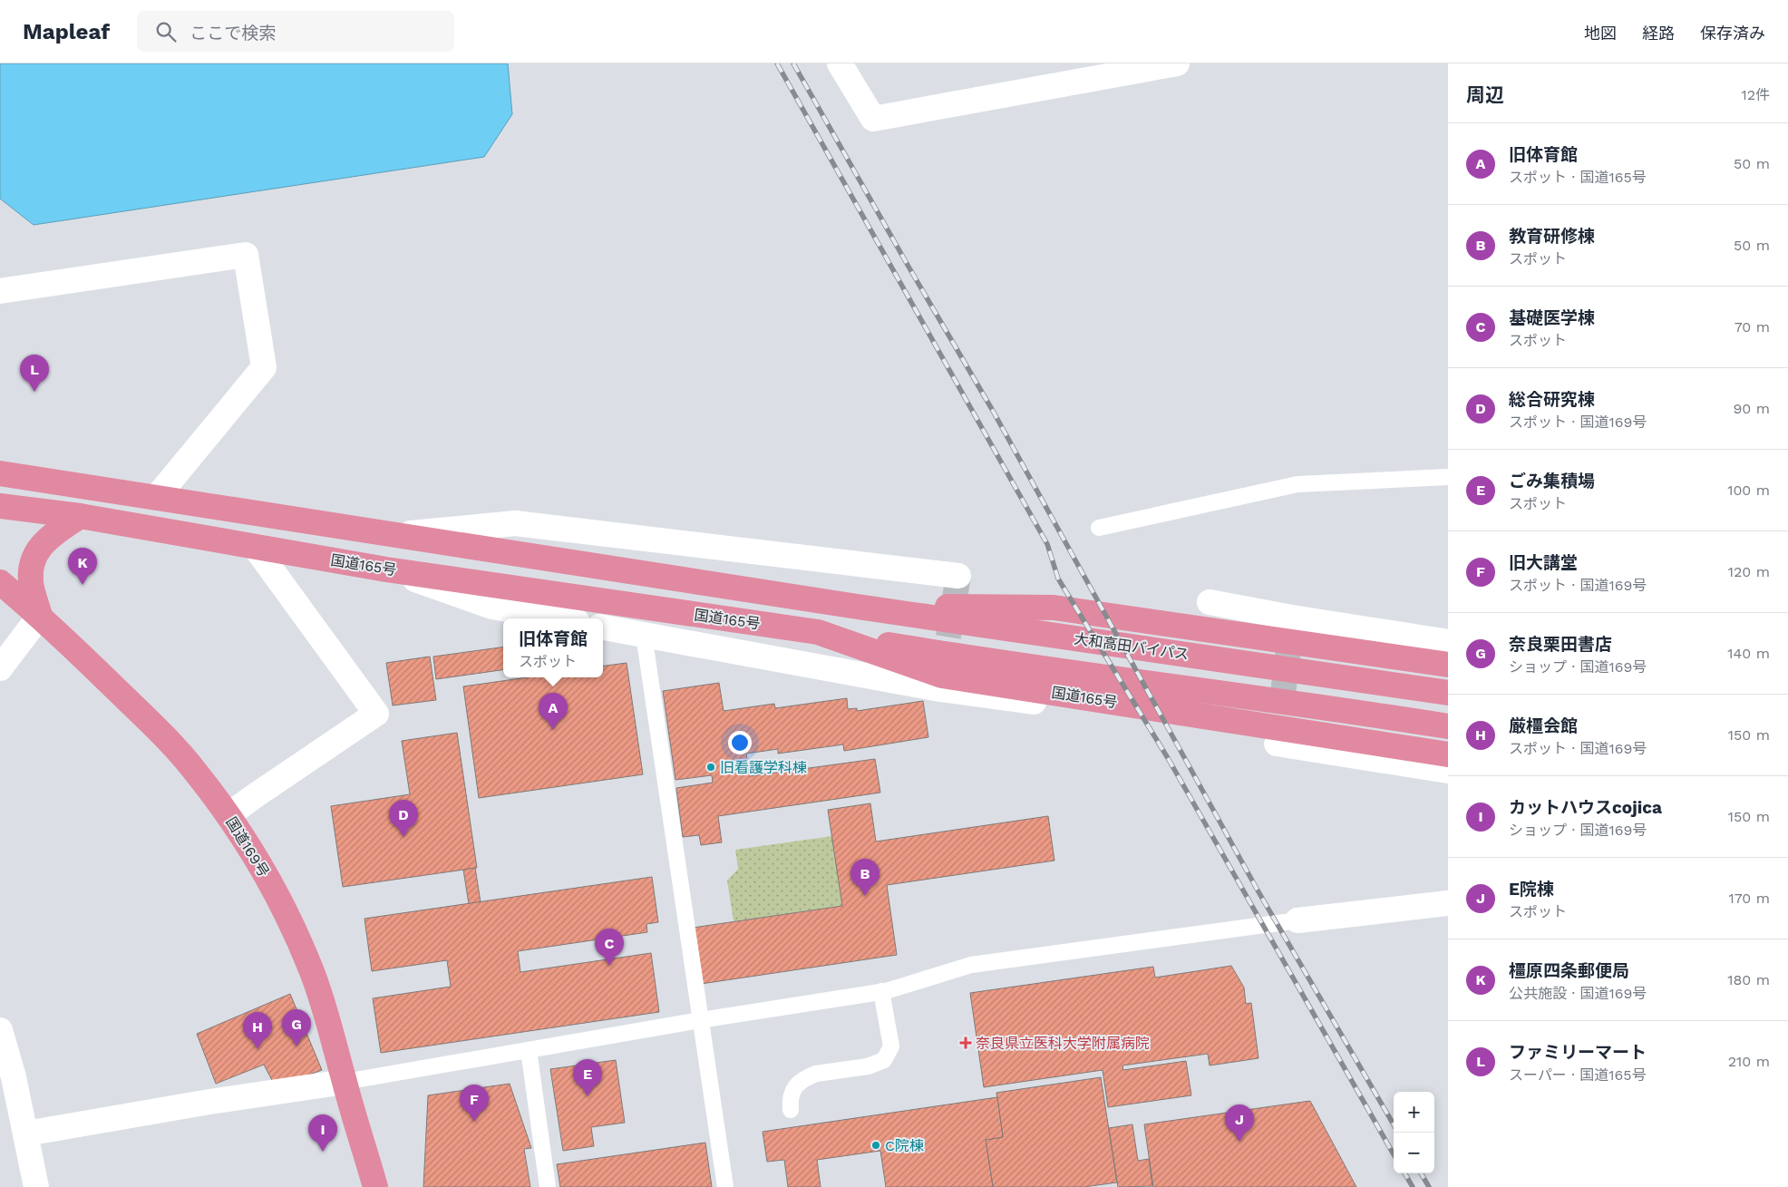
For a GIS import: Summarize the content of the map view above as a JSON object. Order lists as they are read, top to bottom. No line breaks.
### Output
{"streets":{"highway":["国道165号","大和高田バイパス","国道169号"]},"places":{"other":["旧看護学科棟","C院棟"],"health":["奈良県立医科大学附属病院"]},"page":{"header":"Mapleaf","search":"ここで検索","nav":["地図","経路","保存済み"],"heading":["周辺","12件"],"list":[{"mark":"A","name":"旧体育館","note":"スポット · 国道165号","value":"50 m"},{"mark":"B","name":"教育研修棟","note":"スポット","value":"50 m"},{"mark":"C","name":"基礎医学棟","note":"スポット","value":"70 m"},{"mark":"D","name":"総合研究棟","note":"スポット · 国道169号","value":"90 m"},{"mark":"E","name":"ごみ集積場","note":"スポット","value":"100 m"},{"mark":"F","name":"旧大講堂","note":"スポット · 国道169号","value":"120 m"},{"mark":"G","name":"奈良栗田書店","note":"ショップ · 国道169号","value":"140 m"},{"mark":"H","name":"厳橿会館","note":"スポット · 国道169号","value":"150 m"},{"mark":"I","name":"カットハウスcojica","note":"ショップ · 国道169号","value":"150 m"},{"mark":"J","name":"E院棟","note":"スポット","value":"170 m"},{"mark":"K","name":"橿原四条郵便局","note":"公共施設 · 国道169号","value":"180 m"},{"mark":"L","name":"ファミリーマート","note":"スーパー · 国道165号","value":"210 m"}],"pins":["L","K","A","D","B","C","G","H","E","F","J","I"],"popup":["旧体育館","スポット"],"map_buttons":["+","−"]}}
